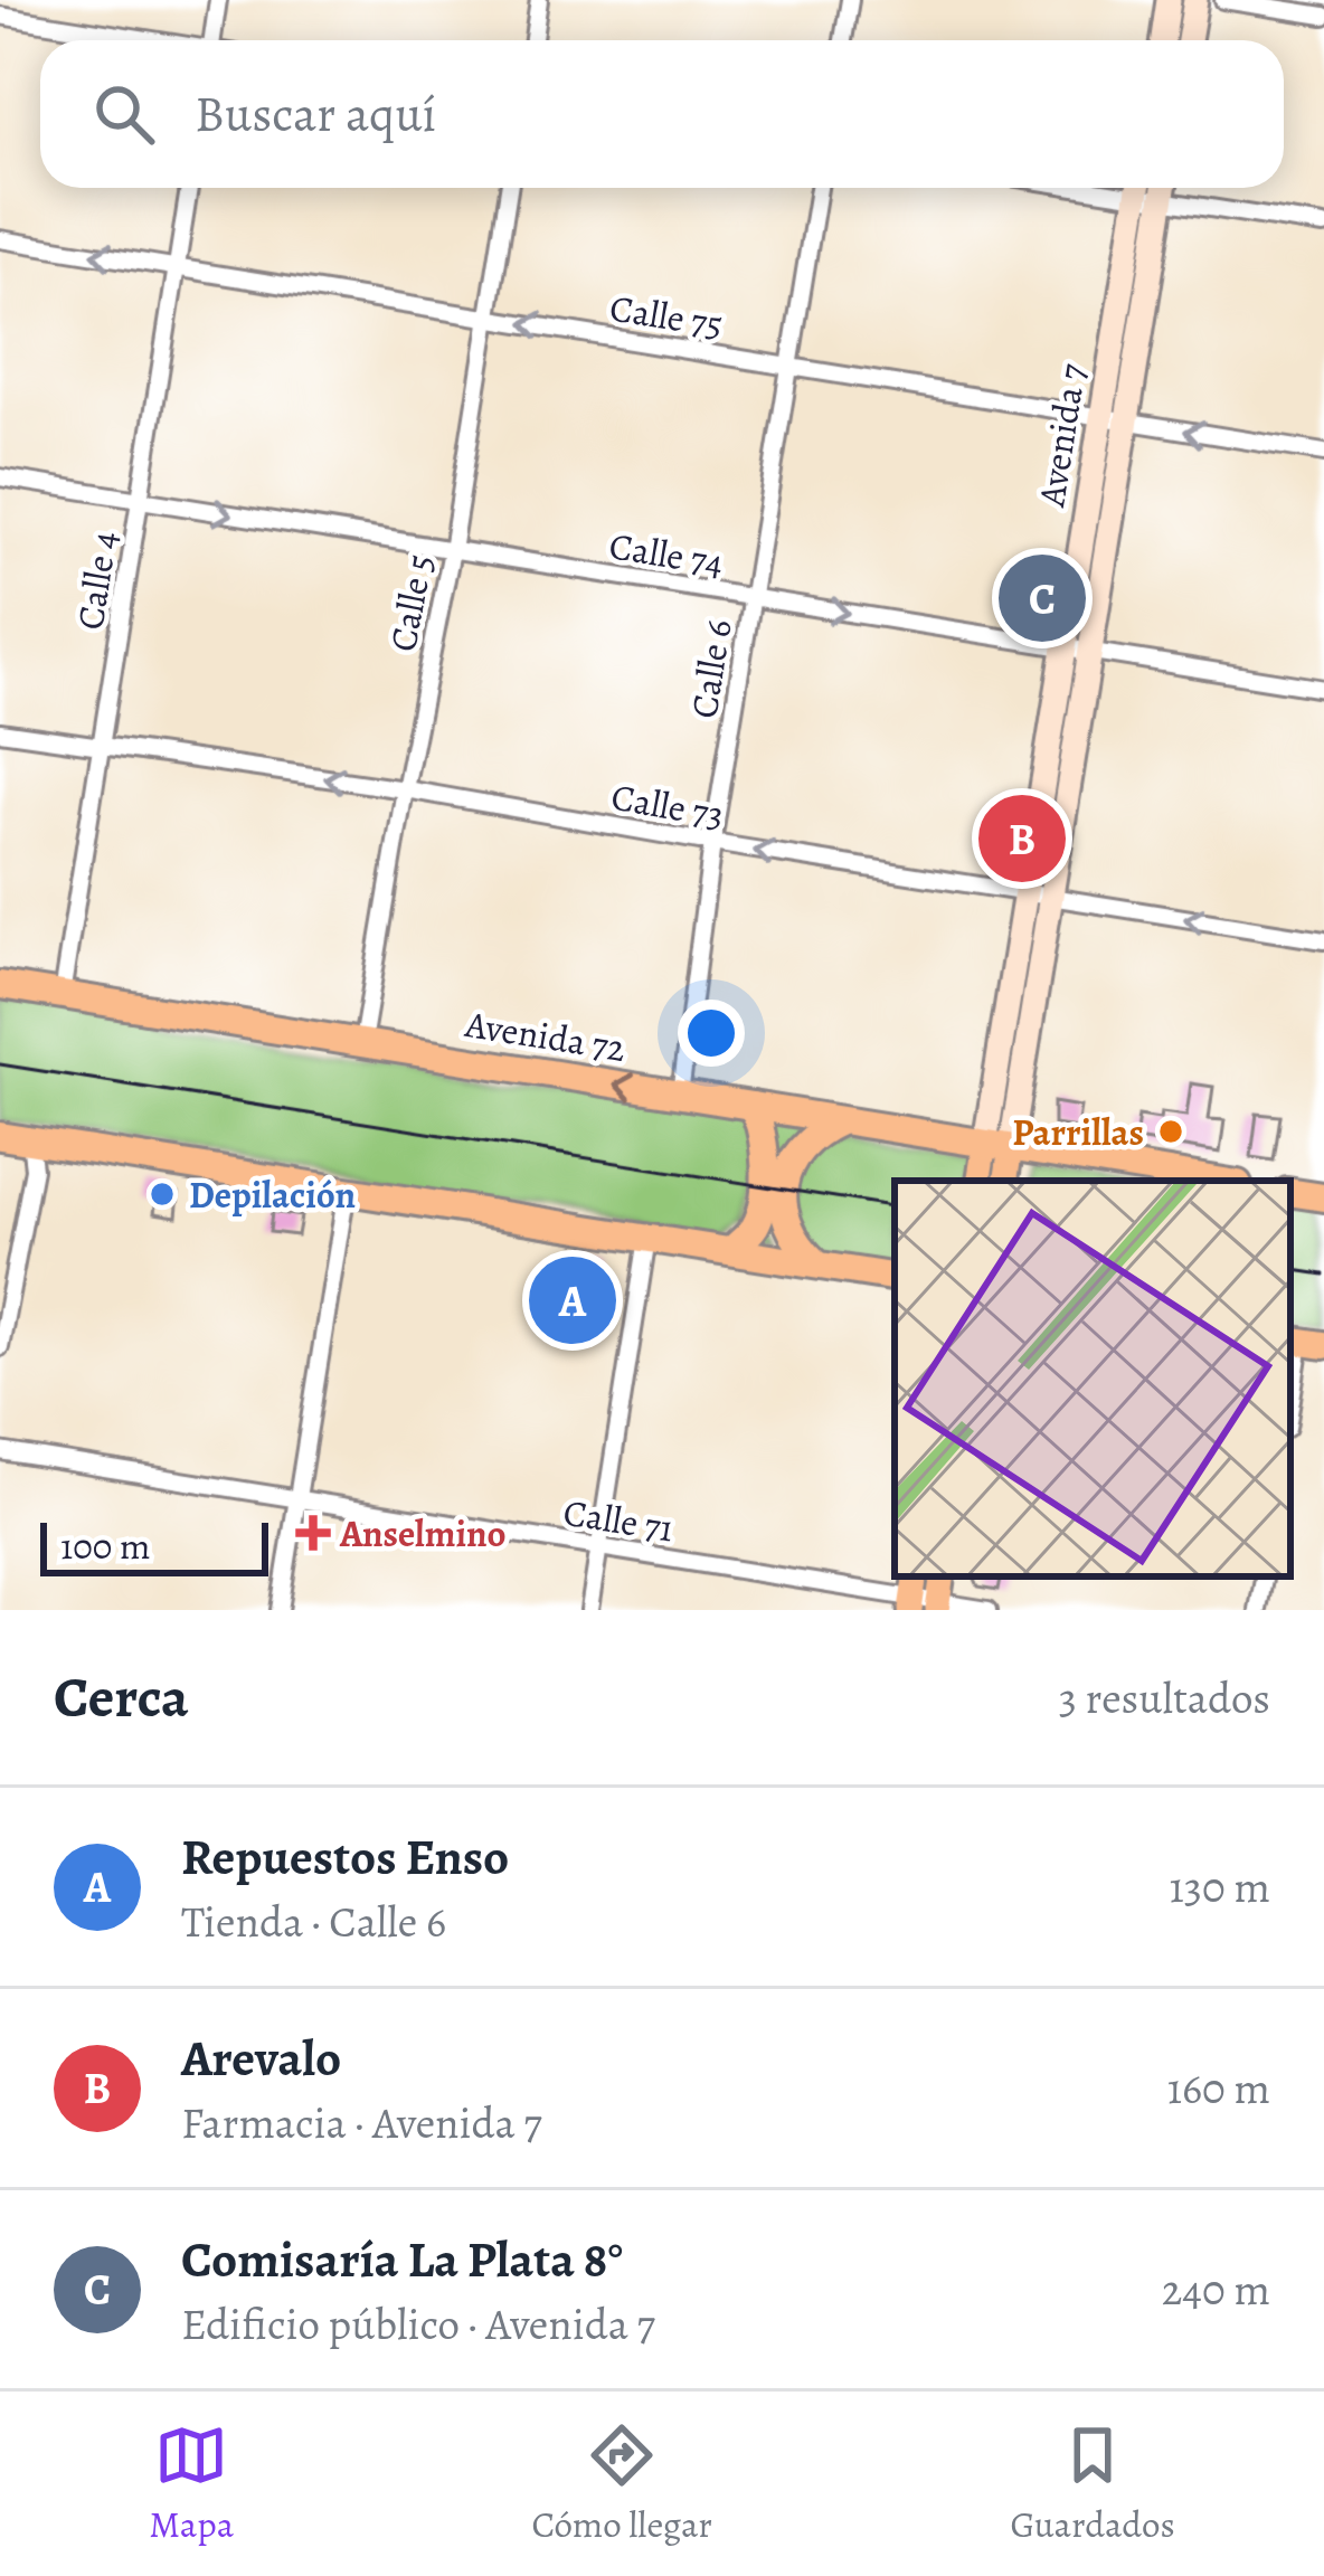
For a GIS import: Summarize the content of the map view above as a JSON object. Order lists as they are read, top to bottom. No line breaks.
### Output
{"streets":{"highway":["Avenida 72"],"main road":["Avenida 7"],"street":["Calle 75","Calle 74","Calle 4","Calle 5","Calle 6","Calle 73","Calle 71"]},"crossings":[["Calle 75","Avenida 7"],["Calle 75","Calle 4"],["Calle 75","Calle 5"],["Calle 75","Calle 6"],["Avenida 7","Calle 74"],["Avenida 7","Calle 73"],["Avenida 7","Avenida 72"],["Calle 74","Calle 4"],["Calle 74","Calle 5"],["Calle 74","Calle 6"],["Calle 4","Calle 73"],["Calle 4","Avenida 72"],["Calle 5","Calle 73"],["Calle 5","Avenida 72"],["Calle 6","Calle 73"],["Calle 6","Avenida 72"]],"one_way":["Calle 75","Calle 74","Calle 73"],"places":{"other":["Parrillas","Depilación"],"health":["Anselmino"]},"scale_bar":"100 m","page":{"search":"Buscar aquí","pins":["C","B","A"],"scale":"100 m","heading":["Cerca","3 resultados"],"list":[{"mark":"A","name":"Repuestos Enso","note":"Tienda · Calle 6","value":"130 m"},{"mark":"B","name":"Arevalo","note":"Farmacia · Avenida 7","value":"160 m"},{"mark":"C","name":"Comisaría La Plata 8°","note":"Edificio público · Avenida 7","value":"240 m"}],"nav":["Mapa","Cómo llegar","Guardados"]}}
